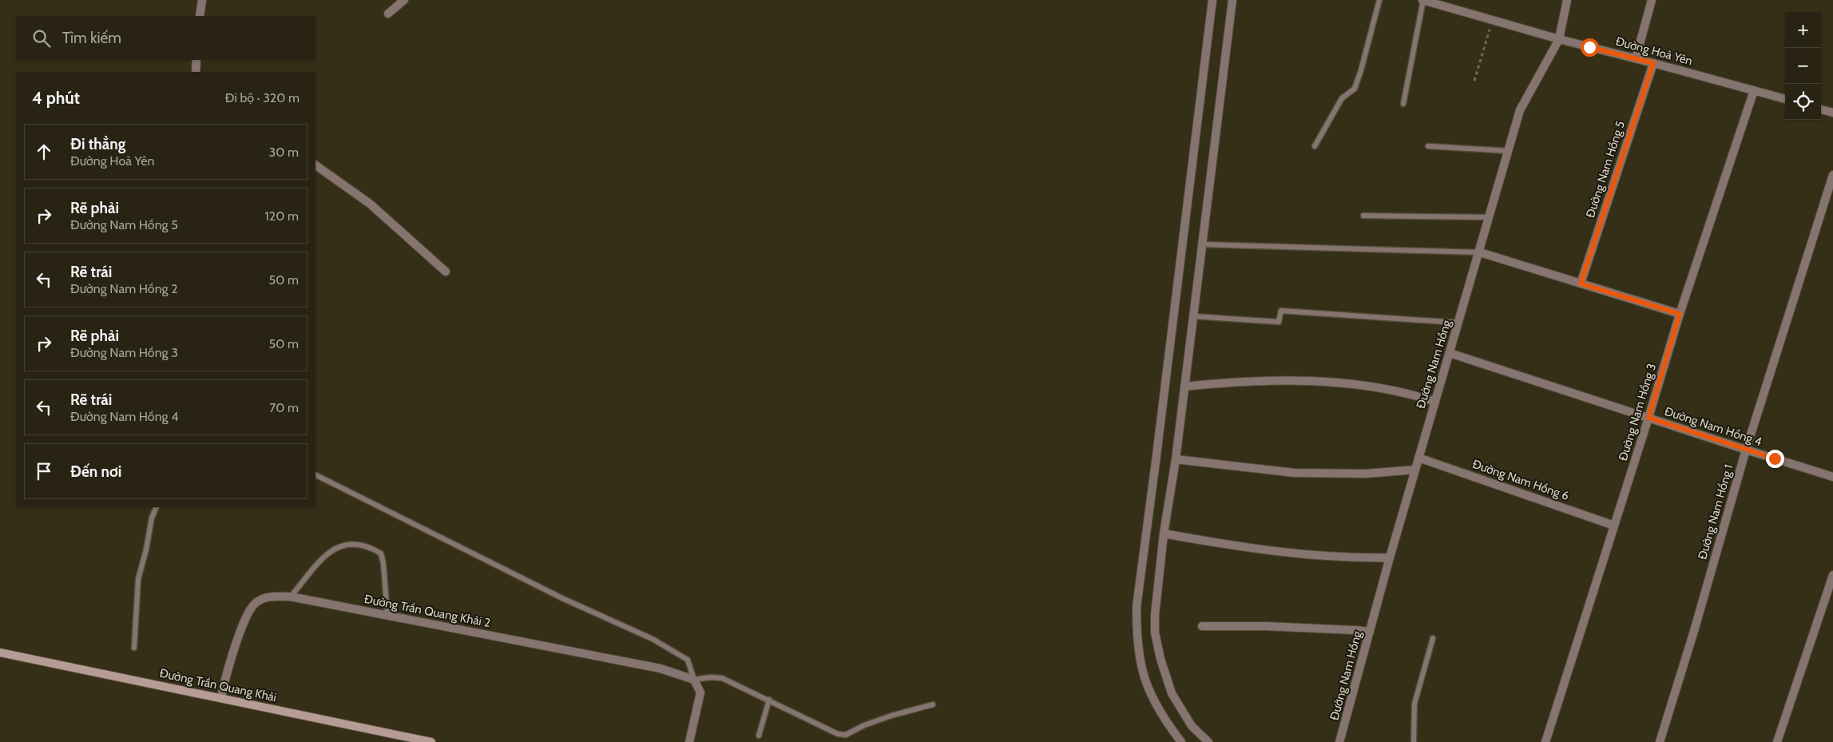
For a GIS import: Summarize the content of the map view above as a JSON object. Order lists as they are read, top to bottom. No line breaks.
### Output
{"streets":{"main road":["Đường Trần Quang Khải"],"street":["Đường Hoà Yên","Đường Nam Hồng 5","Đường Nam Hồng","Đường Nam Hồng 3","Đường Nam Hồng 4","Đường Nam Hồng 6","Đường Nam Hồng 1","Đường Trần Quang Khải 2"]},"crossings":[["Đường Hoà Yên","Đường Nam Hồng 5"],["Đường Hoà Yên","Đường Nam Hồng"],["Đường Hoà Yên","Đường Nam Hồng 3"],["Đường Nam Hồng","Đường Nam Hồng 4"],["Đường Nam Hồng","Đường Nam Hồng 6"],["Đường Nam Hồng 3","Đường Nam Hồng 4"],["Đường Nam Hồng 3","Đường Nam Hồng 6"],["Đường Nam Hồng 4","Đường Nam Hồng 1"],["Đường Trần Quang Khải 2","Đường Trần Quang Khải"]],"page":{"map_buttons":["+","−"],"search":"Tìm kiếm","heading":["4 phút","Đi bộ · 320 m"],"list":[["Đi thẳng","Đường Hoà Yên","30 m"],["Rẽ phải","Đường Nam Hồng 5","120 m"],["Rẽ trái","Đường Nam Hồng 2","50 m"],["Rẽ phải","Đường Nam Hồng 3","50 m"],["Rẽ trái","Đường Nam Hồng 4","70 m"],"Đến nơi"]}}
